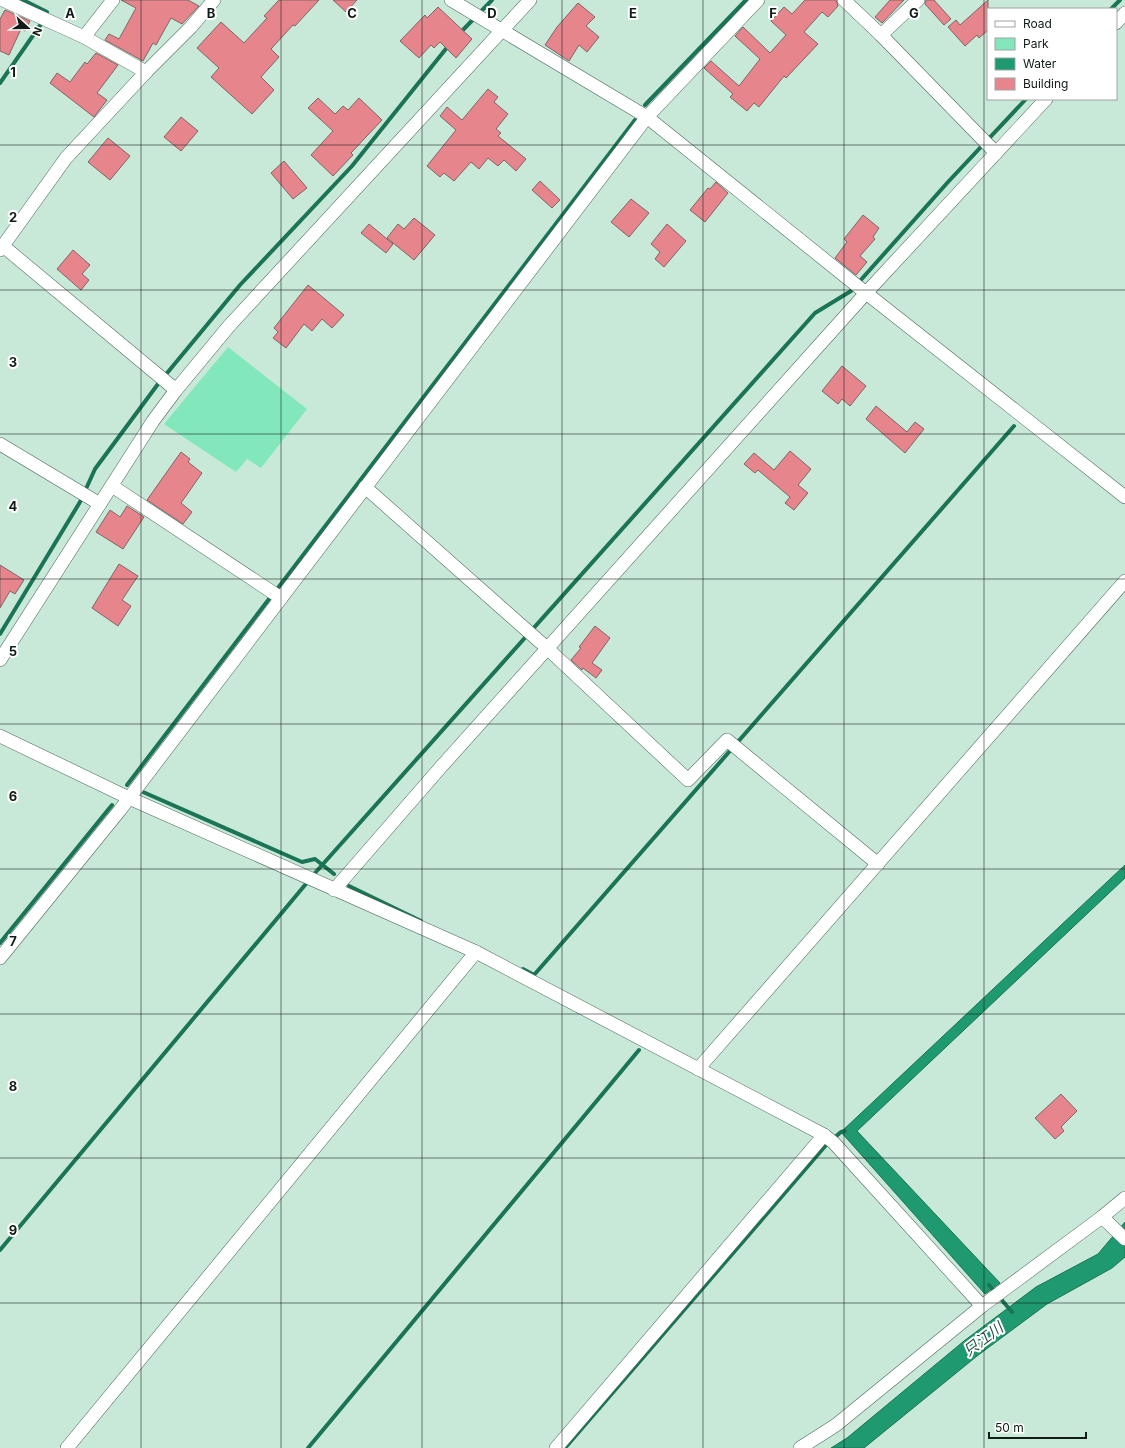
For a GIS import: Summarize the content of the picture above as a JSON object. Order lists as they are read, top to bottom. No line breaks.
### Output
{"water":["只江川"],"legend":["Road","Park","Water","Building"],"scale_bar":"50 m","north":"right","grid":{"columns":["A","B","C","D","E","F","G"],"rows":["1","2","3","4","5","6","7","8","9"]}}
